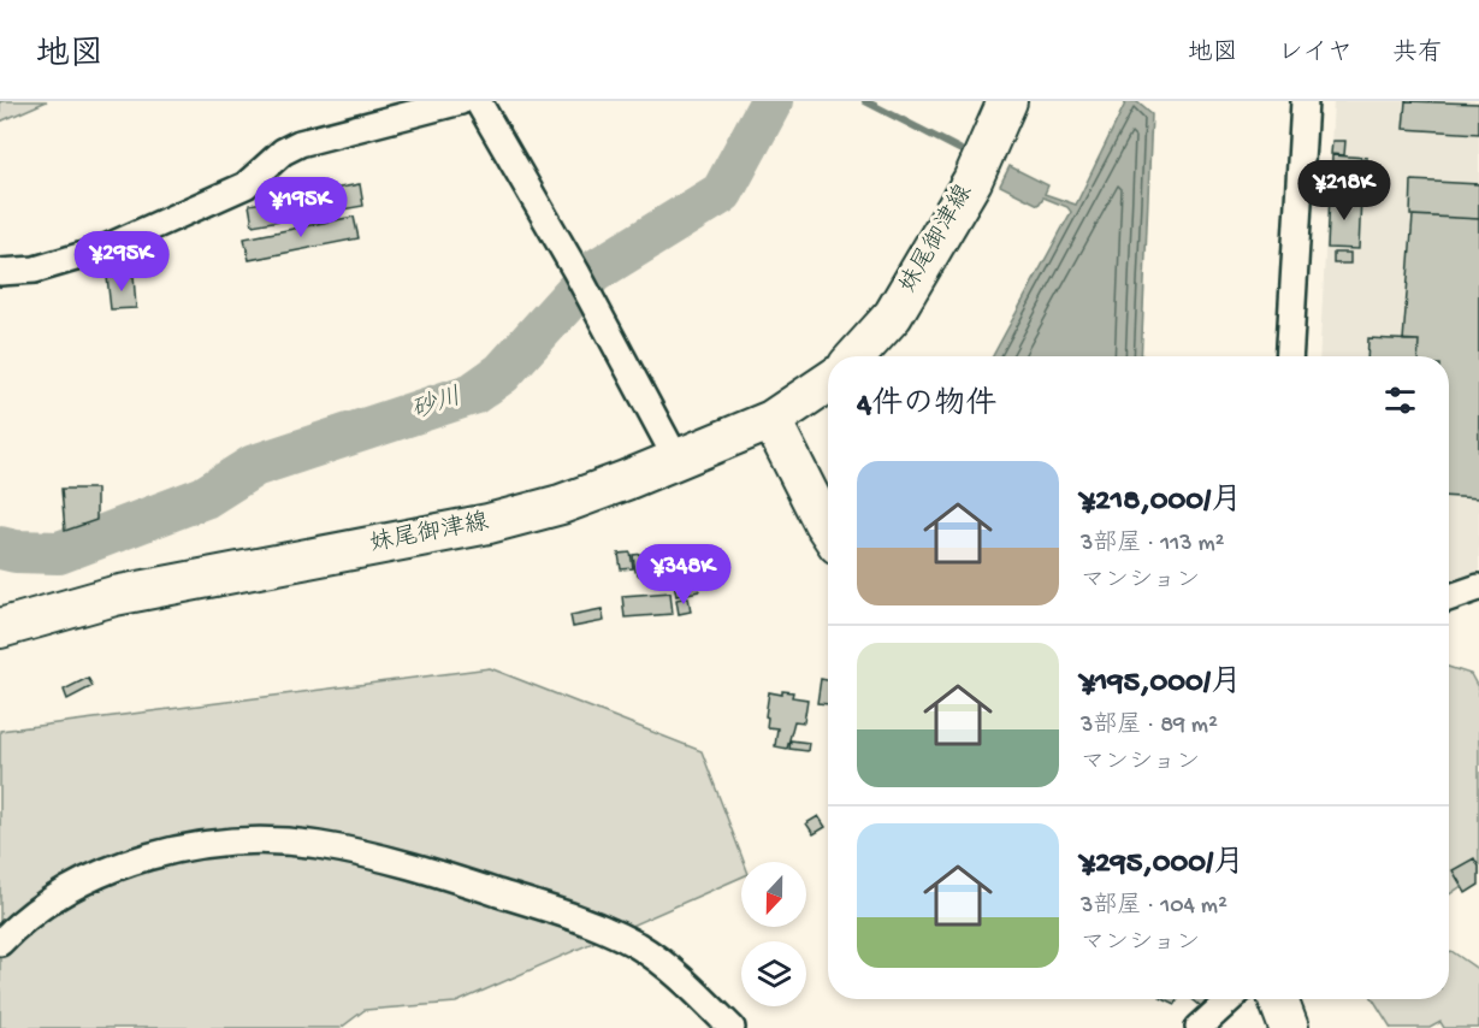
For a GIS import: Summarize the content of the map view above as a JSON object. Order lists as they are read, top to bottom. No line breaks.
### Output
{"streets":{"main road":["妹尾御津線"]},"water":["砂川"],"north":"bottom","page":{"header":"地図","nav":["地図","レイヤ","共有"],"price":["¥218K","¥195K","¥295K","¥348K"],"heading":"4件の物件","list":[{"name":"¥218,000/月","note":"3部屋 · 113 m² · マンション"},{"name":"¥195,000/月","note":"3部屋 · 89 m² · マンション"},{"name":"¥295,000/月","note":"3部屋 · 104 m² · マンション"}]}}
